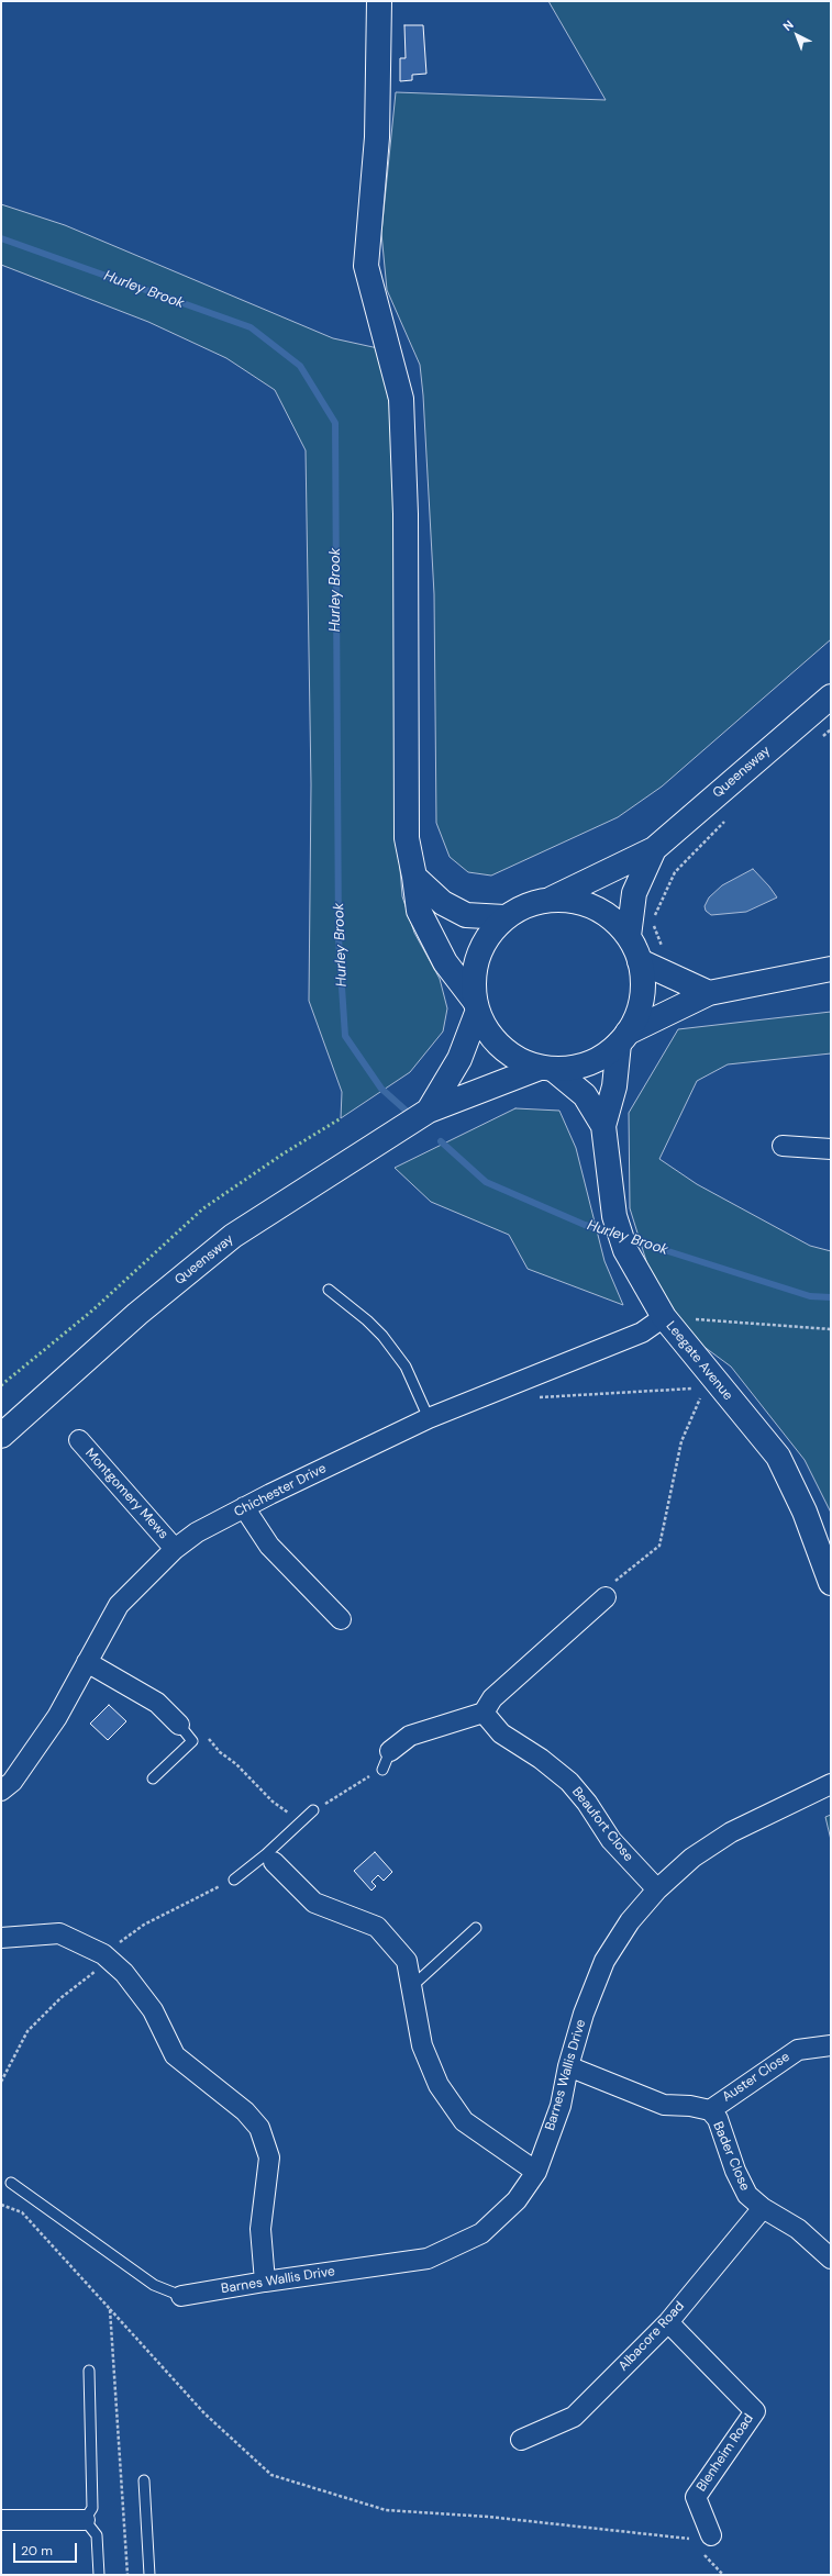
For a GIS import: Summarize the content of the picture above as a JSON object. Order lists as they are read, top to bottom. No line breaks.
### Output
{"streets":{"street":["Queensway","Leegate Avenue","Chichester Drive","Montgomery Mews","Beaufort Close","Barnes Wallis Drive","Auster Close","Bader Close","Albacore Road","Blenheim Road"]},"crossings":[["Leegate Avenue","Chichester Drive"],["Chichester Drive","Montgomery Mews"],["Beaufort Close","Barnes Wallis Drive"],["Barnes Wallis Drive","Bader Close"],["Auster Close","Bader Close"],["Bader Close","Albacore Road"],["Albacore Road","Blenheim Road"]],"water":["Hurley Brook"],"scale_bar":"20 m","north":"top left"}
